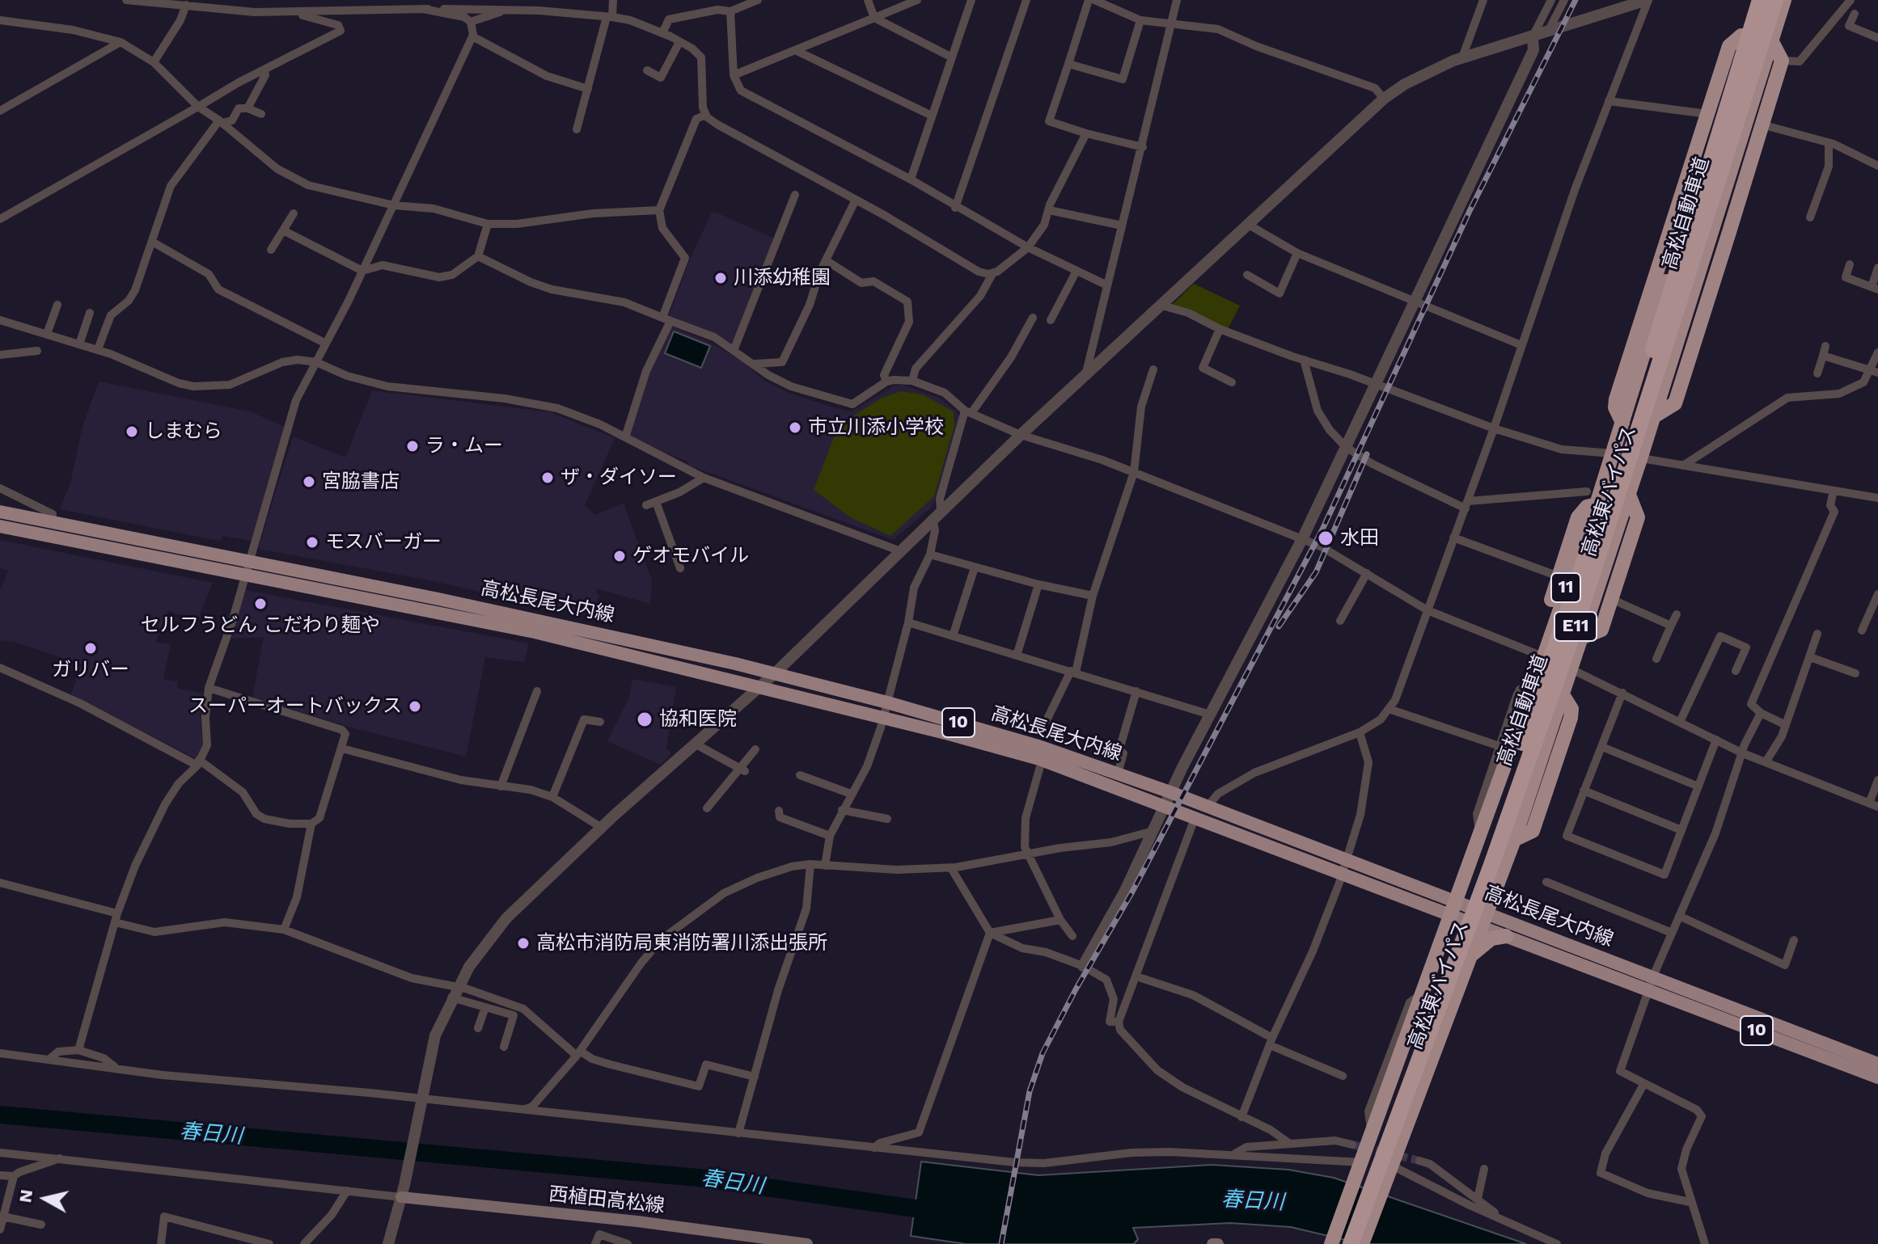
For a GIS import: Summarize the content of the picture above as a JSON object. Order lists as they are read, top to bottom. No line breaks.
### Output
{"streets":{"highway":["高松自動車道","高松東バイパス","11","E11"],"main road":["高松長尾大内線","10","西植田高松線"]},"crossings":[["高松東バイパス","高松長尾大内線"]],"water":["春日川"],"places":["川添幼稚園","市立川添小学校","しまむら","ラ・ムー","ザ・ダイソー","宮脇書店","水田","モスバーガー","ゲオモバイル","セルフうどん こだわり麺や","ガリバー","スーパーオートバックス","協和医院","高松市消防局東消防署川添出張所"],"north":"left"}
